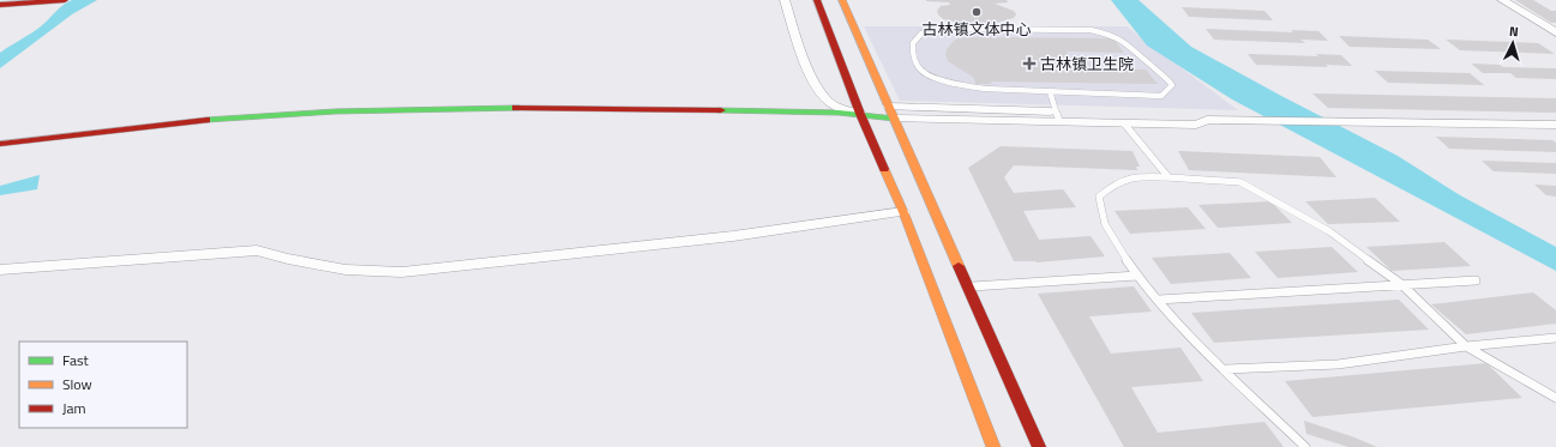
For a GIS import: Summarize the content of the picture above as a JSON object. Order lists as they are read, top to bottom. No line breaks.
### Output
{"places":{"other":["古林镇文体中心"],"health":["古林镇卫生院"]},"legend":["Fast","Slow","Jam"],"north":"top"}
